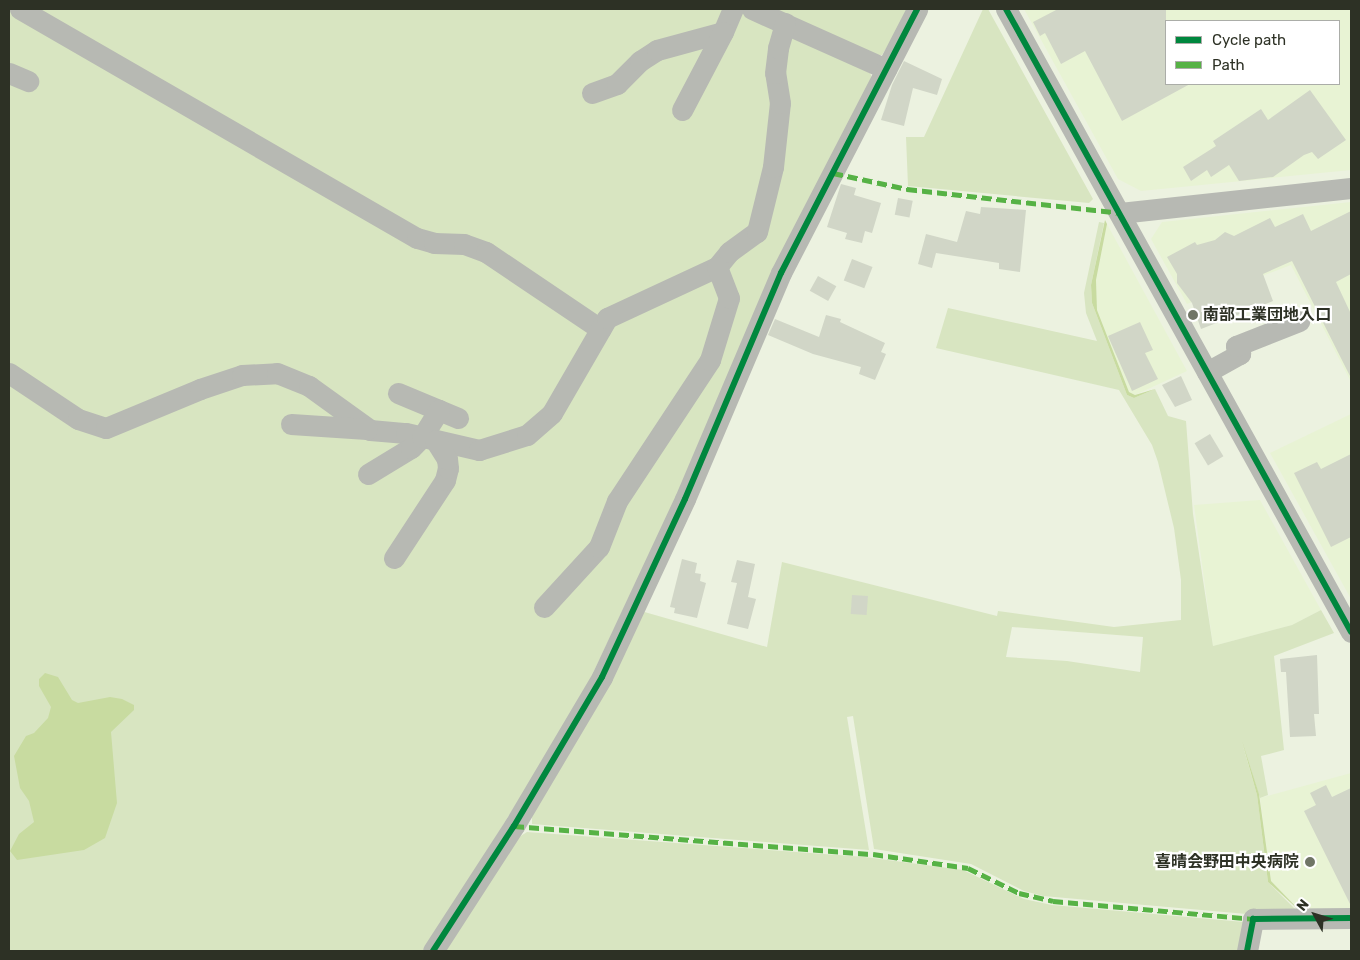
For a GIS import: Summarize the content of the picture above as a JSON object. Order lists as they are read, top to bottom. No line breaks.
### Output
{"places":["南部工業団地入口","喜晴会野田中央病院"],"legend":["Cycle path","Path"],"north":"top left"}
